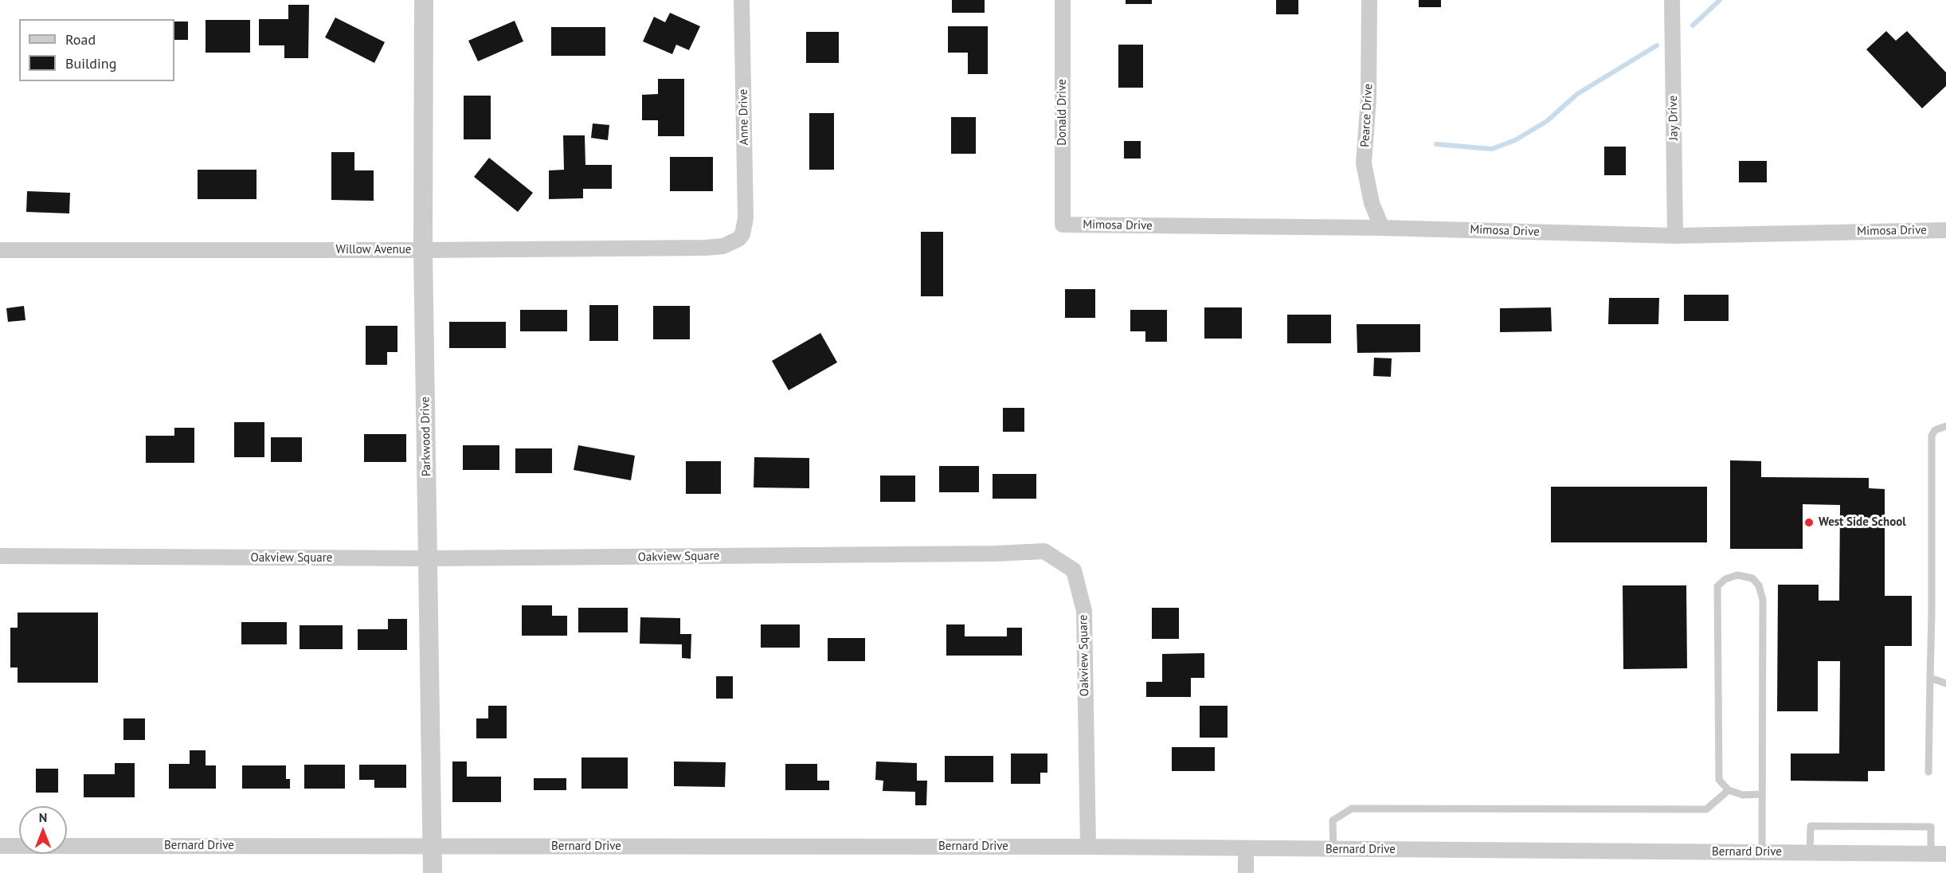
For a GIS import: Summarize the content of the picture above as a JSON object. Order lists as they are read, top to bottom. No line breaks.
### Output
{"streets":{"street":["Donald Drive","Pearce Drive","Anne Drive","Jay Drive","Mimosa Drive","Willow Avenue","Parkwood Drive","Oakview Square","Bernard Drive"]},"crossings":[["Donald Drive","Mimosa Drive"],["Pearce Drive","Mimosa Drive"],["Anne Drive","Willow Avenue"],["Jay Drive","Mimosa Drive"],["Willow Avenue","Parkwood Drive"],["Parkwood Drive","Oakview Square"],["Parkwood Drive","Bernard Drive"],["Oakview Square","Bernard Drive"]],"places":["West Side School"],"legend":["Road","Building"],"north":"top"}
